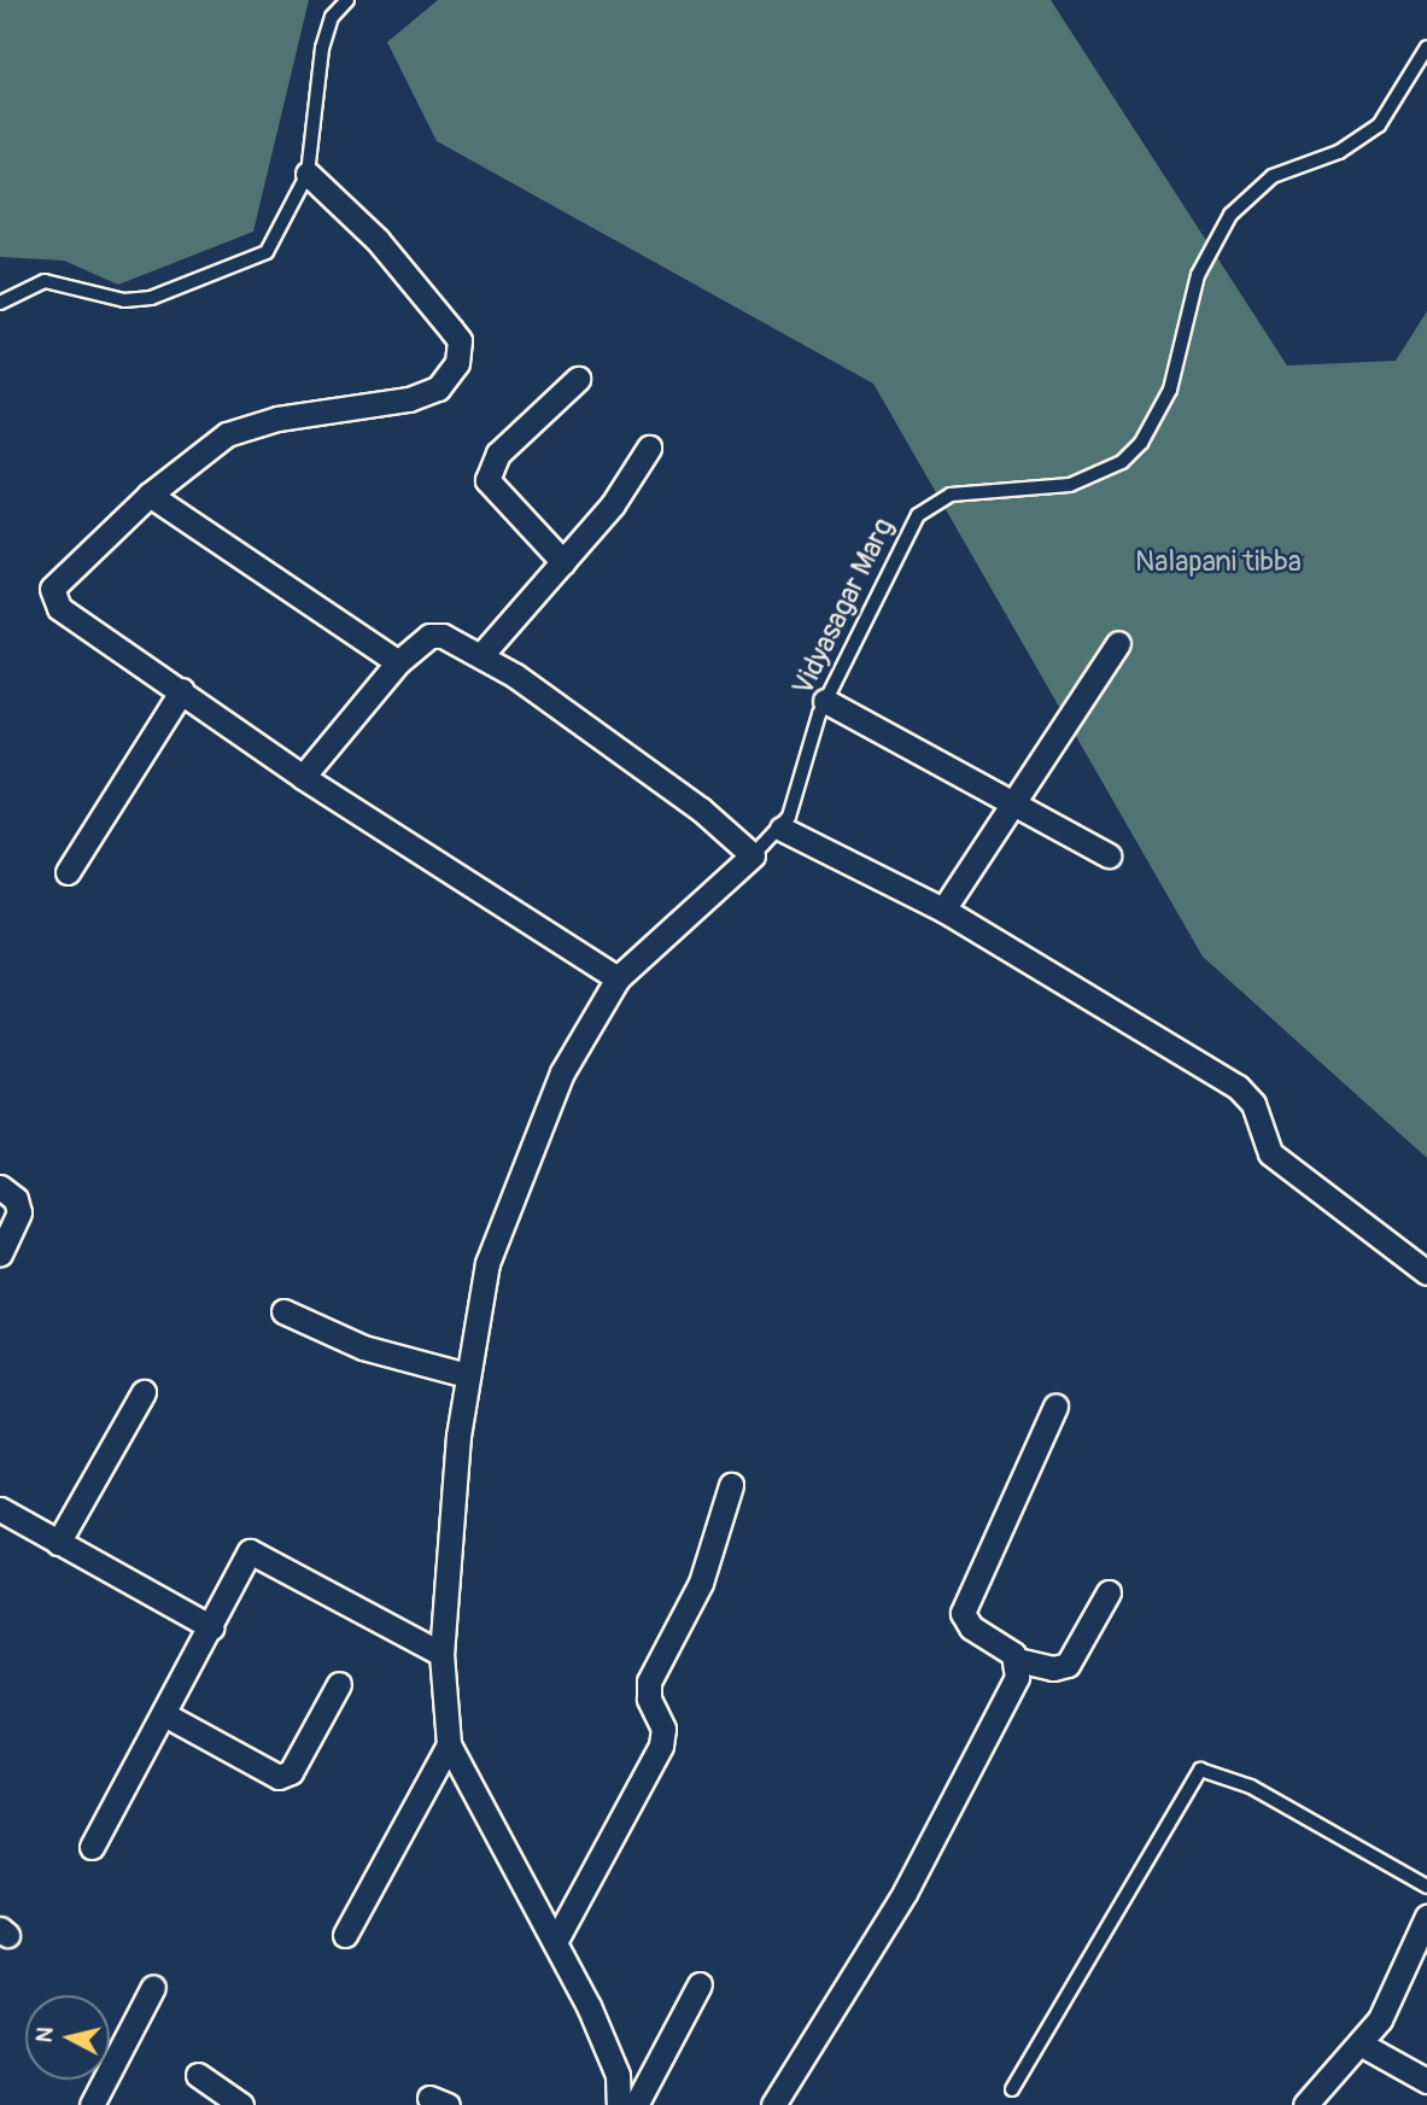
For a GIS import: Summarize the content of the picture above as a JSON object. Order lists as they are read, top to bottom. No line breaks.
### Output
{"streets":{"lane":["Vidyasagar Marg"]},"parks":["Nalapani tibba"],"north":"left"}
